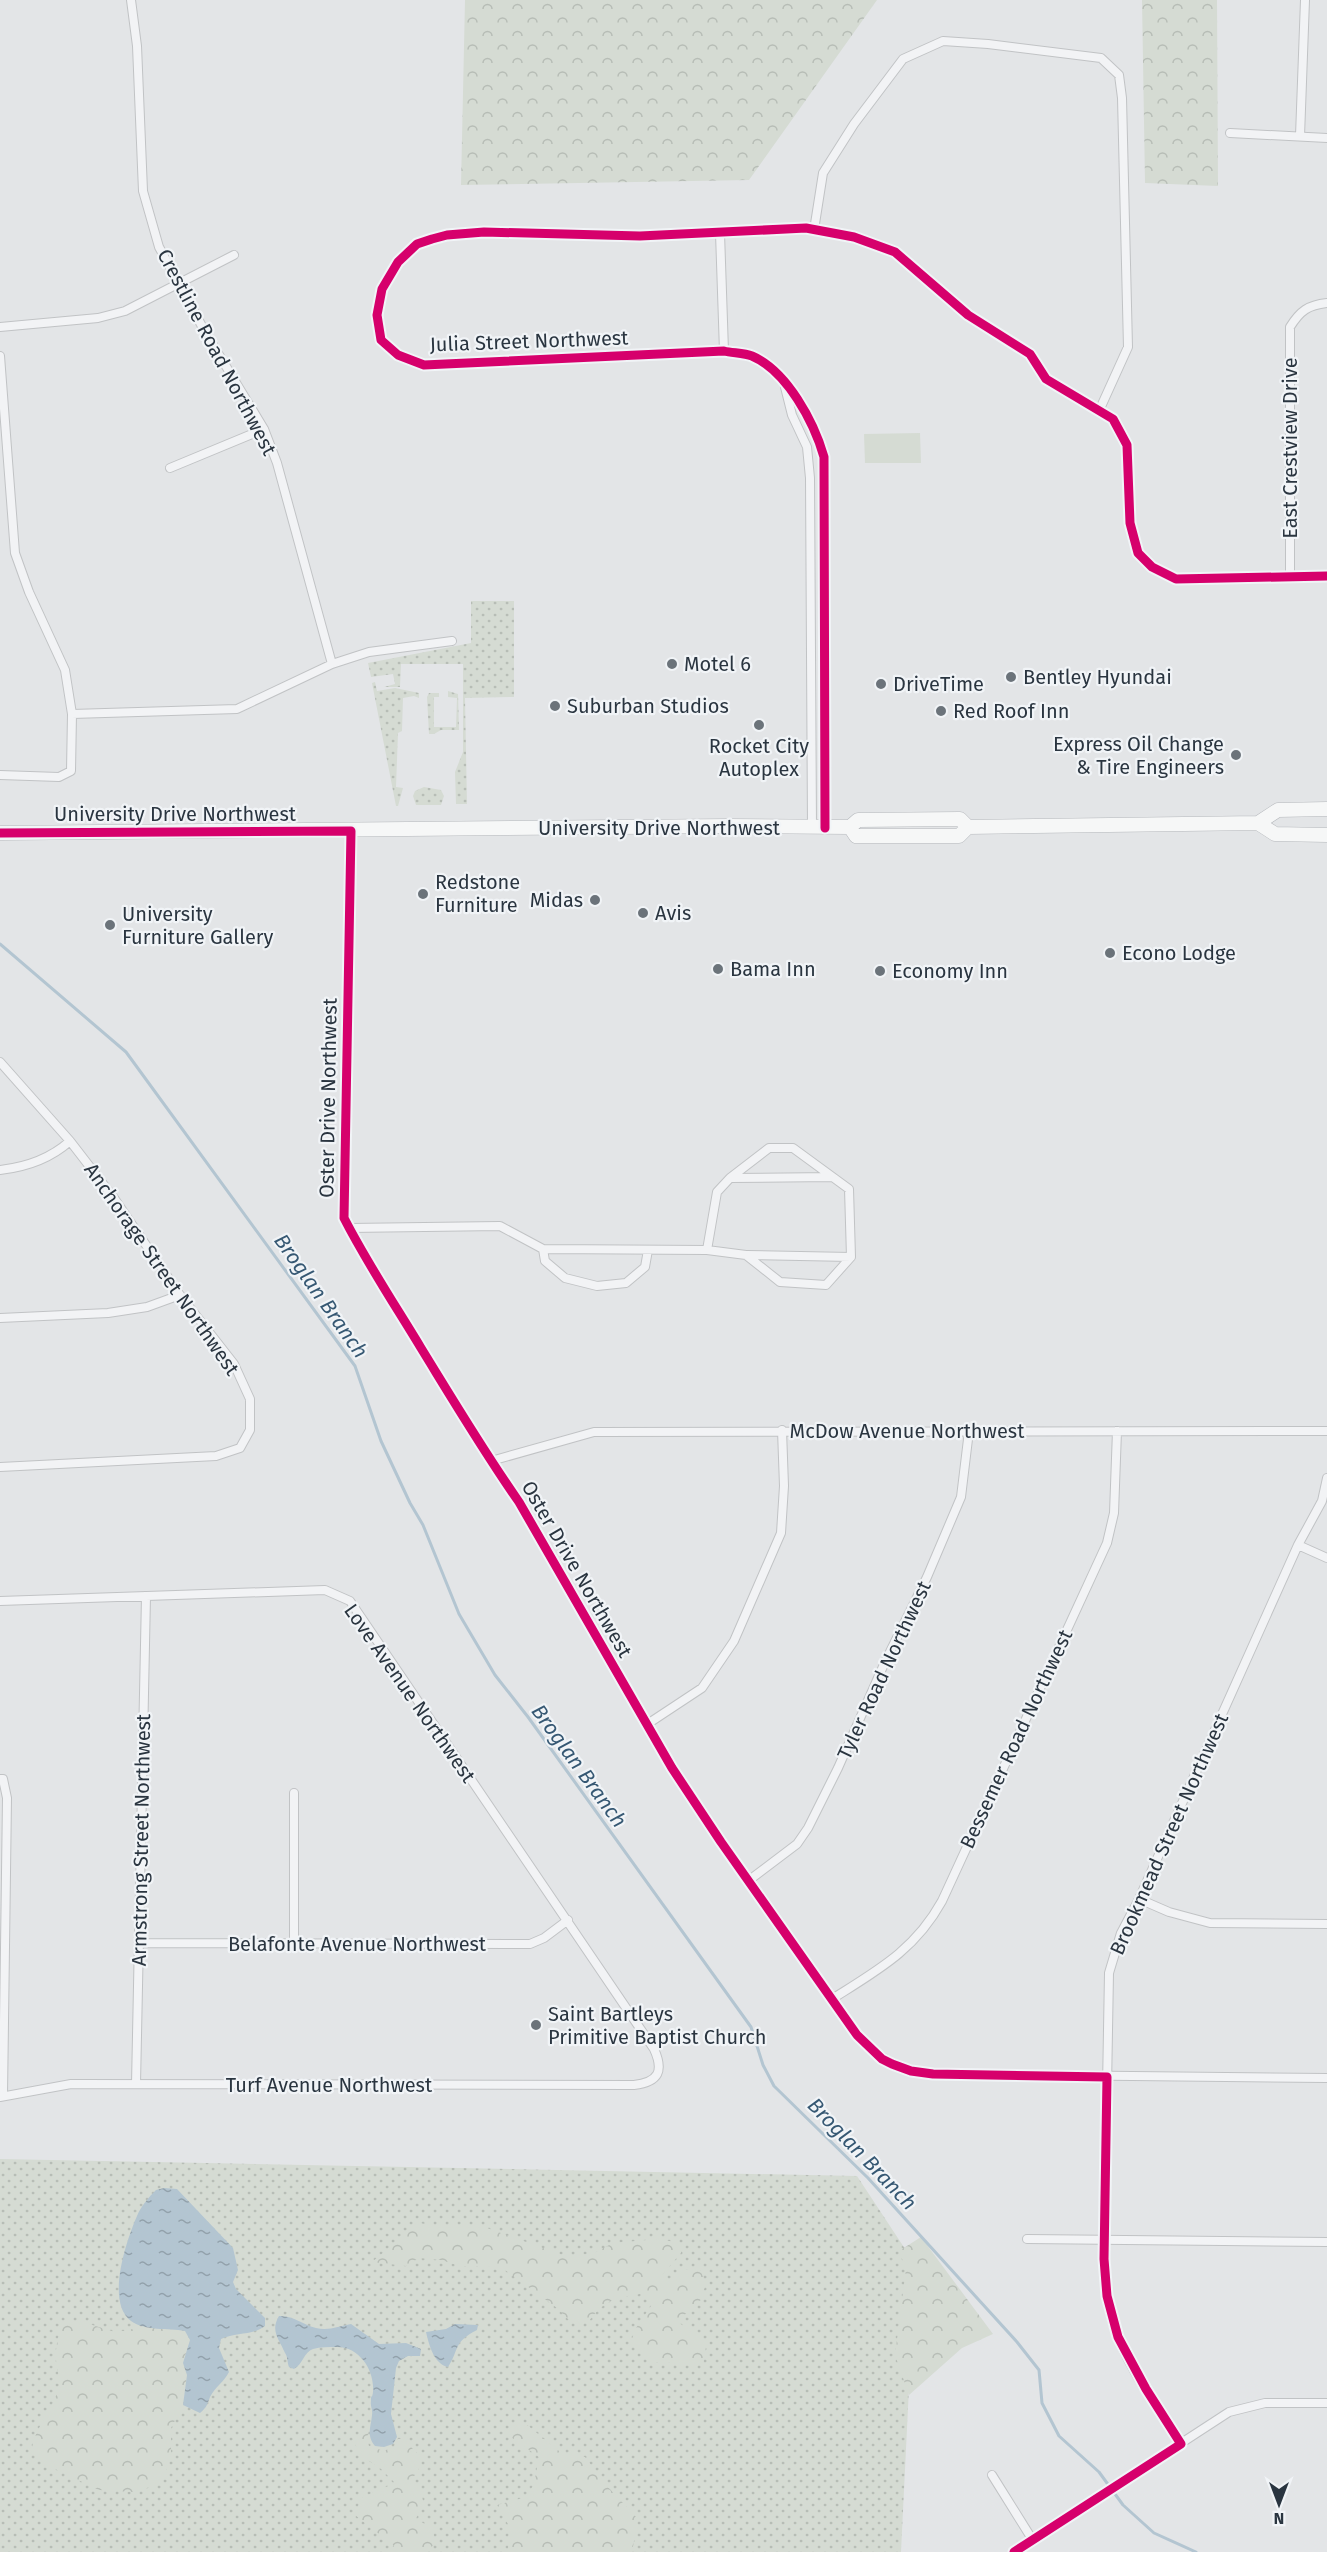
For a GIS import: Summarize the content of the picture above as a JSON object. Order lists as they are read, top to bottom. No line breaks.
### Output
{"streets":{"highway":["University Drive Northwest"],"street":["Julia Street Northwest","Crestline Road Northwest","East Crestview Drive","Oster Drive Northwest","Anchorage Street Northwest","McDow Avenue Northwest","Tyler Road Northwest","Love Avenue Northwest","Bessemer Road Northwest","Brookmead Street Northwest","Armstrong Street Northwest","Belafonte Avenue Northwest","Turf Avenue Northwest"]},"crossings":[["Julia Street Northwest","East Crestview Drive"],["Julia Street Northwest","University Drive Northwest"],["University Drive Northwest","Oster Drive Northwest"],["Oster Drive Northwest","McDow Avenue Northwest"],["Oster Drive Northwest","Tyler Road Northwest"],["Oster Drive Northwest","Bessemer Road Northwest"],["Oster Drive Northwest","Brookmead Street Northwest"],["McDow Avenue Northwest","Tyler Road Northwest"],["McDow Avenue Northwest","Bessemer Road Northwest"],["Love Avenue Northwest","Armstrong Street Northwest"],["Love Avenue Northwest","Belafonte Avenue Northwest"],["Love Avenue Northwest","Turf Avenue Northwest"],["Armstrong Street Northwest","Belafonte Avenue Northwest"],["Armstrong Street Northwest","Turf Avenue Northwest"]],"water":["Broglan Branch"],"places":["Motel 6","Bentley Hyundai","DriveTime","Suburban Studios","Red Roof Inn","Rocket City Autoplex","Express Oil Change & Tire Engineers","Redstone Furniture","Midas","Avis","University Furniture Gallery","Econo Lodge","Bama Inn","Economy Inn","Saint Bartleys Primitive Baptist Church"],"north":"bottom"}
